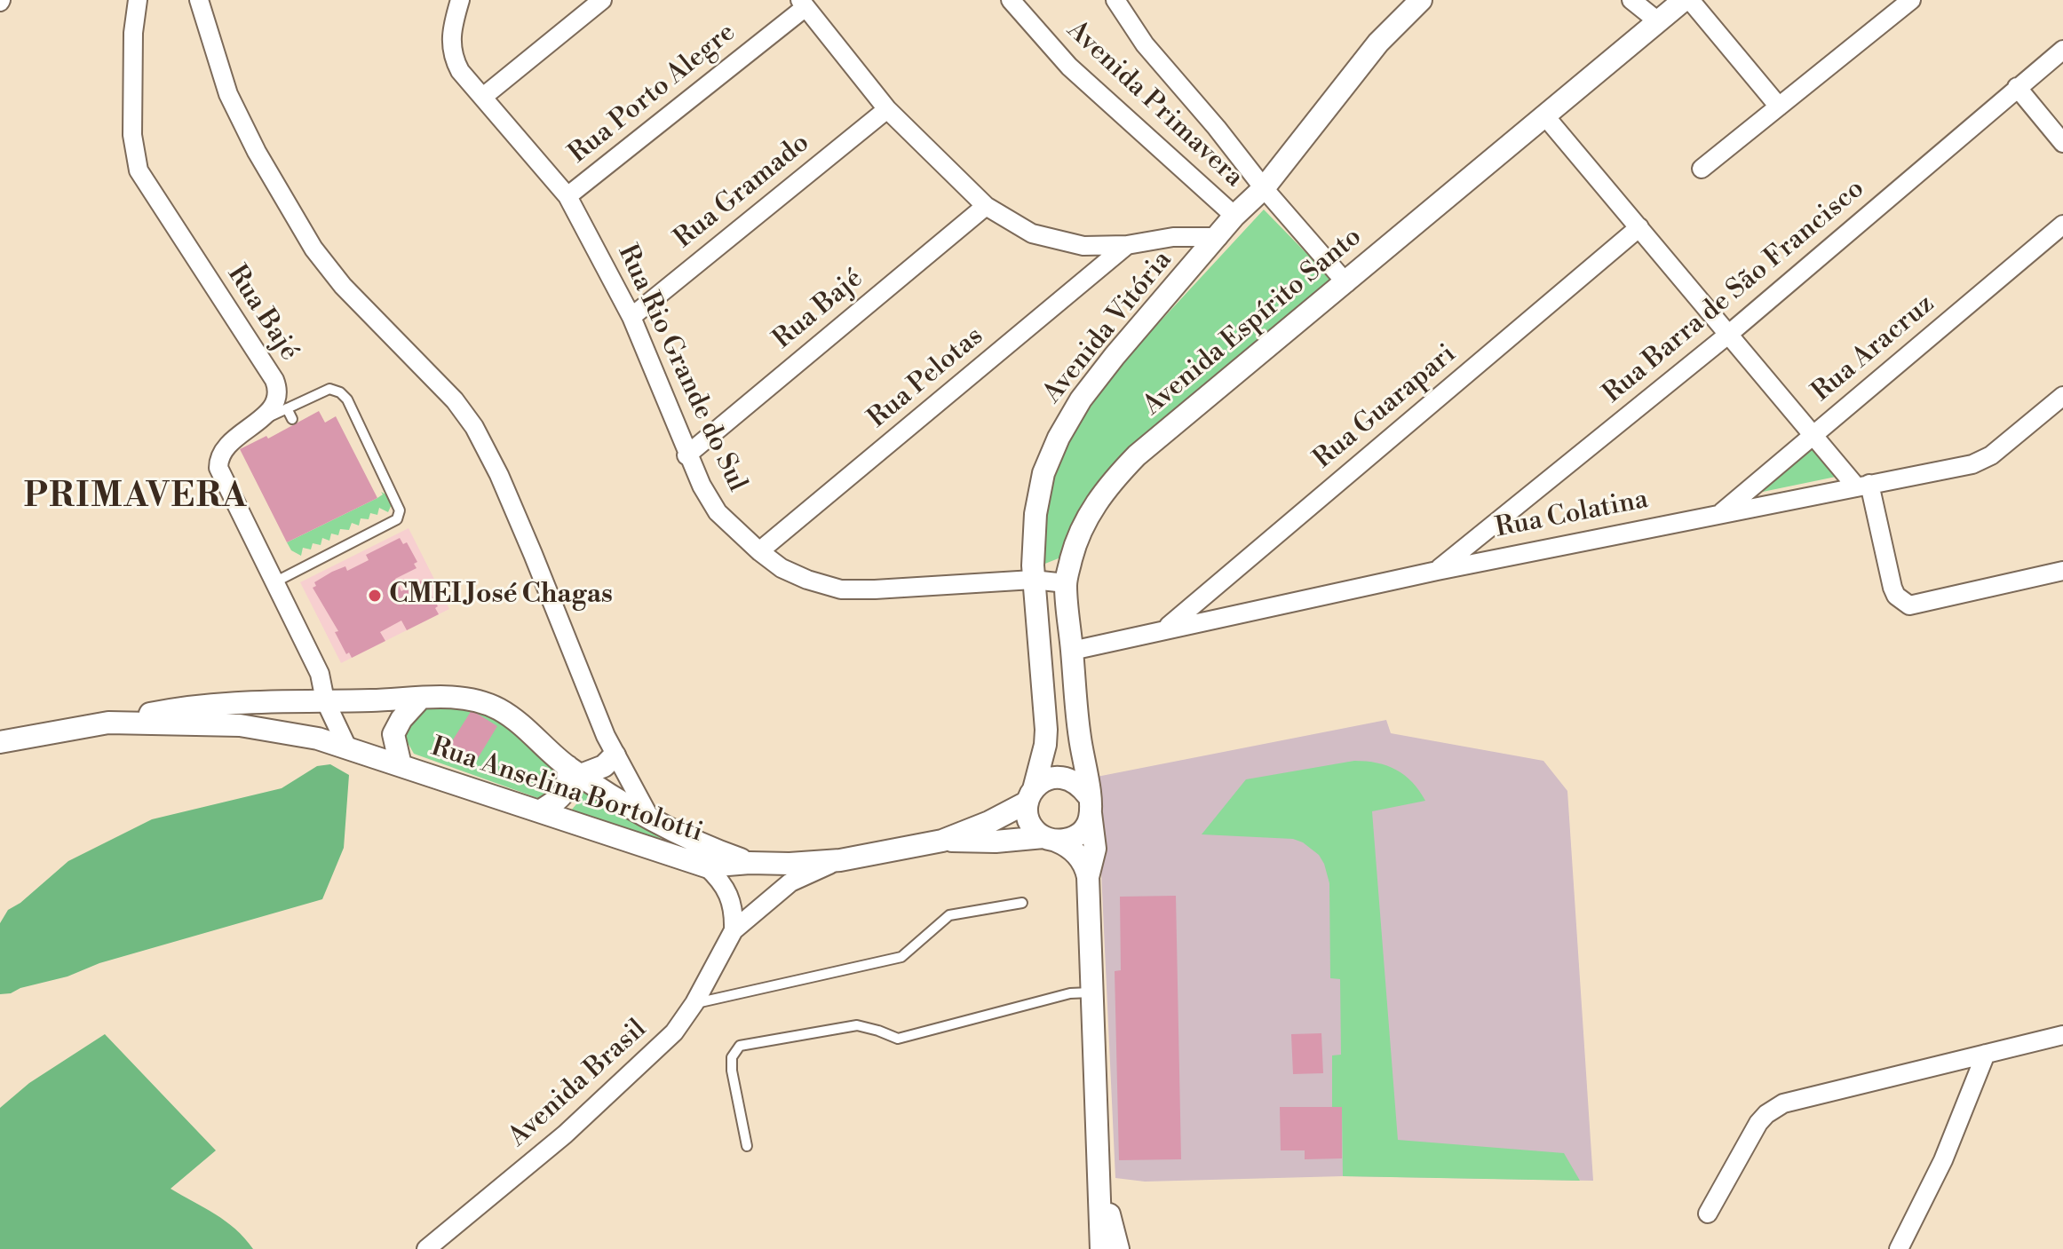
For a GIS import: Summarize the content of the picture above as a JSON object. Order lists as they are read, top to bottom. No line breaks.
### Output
{"streets":{"street":["Rua Porto Alegre","Avenida Primavera","Rua Gramado","Rua Barra de São Francisco","Rua Bajé","Avenida Espírito Santo","Avenida Vitória","Rua Aracruz","Rua Rio Grande do Sul","Rua Pelotas","Rua Guarapari","Rua Colatina","Rua Anselina Bortolotti","Avenida Brasil"]},"crossings":[["Rua Porto Alegre","Rua Rio Grande do Sul"],["Avenida Primavera","Avenida Vitória"],["Rua Gramado","Rua Rio Grande do Sul"],["Rua Barra de São Francisco","Rua Colatina"],["Rua Bajé","Rua Rio Grande do Sul"],["Rua Bajé","Rua Anselina Bortolotti"],["Avenida Espírito Santo","Avenida Vitória"],["Avenida Espírito Santo","Rua Colatina"],["Avenida Vitória","Rua Rio Grande do Sul"],["Rua Aracruz","Rua Colatina"],["Rua Rio Grande do Sul","Rua Pelotas"],["Rua Guarapari","Rua Colatina"]],"districts":["PRIMAVERA"],"places":["CMEI José Chagas"]}
